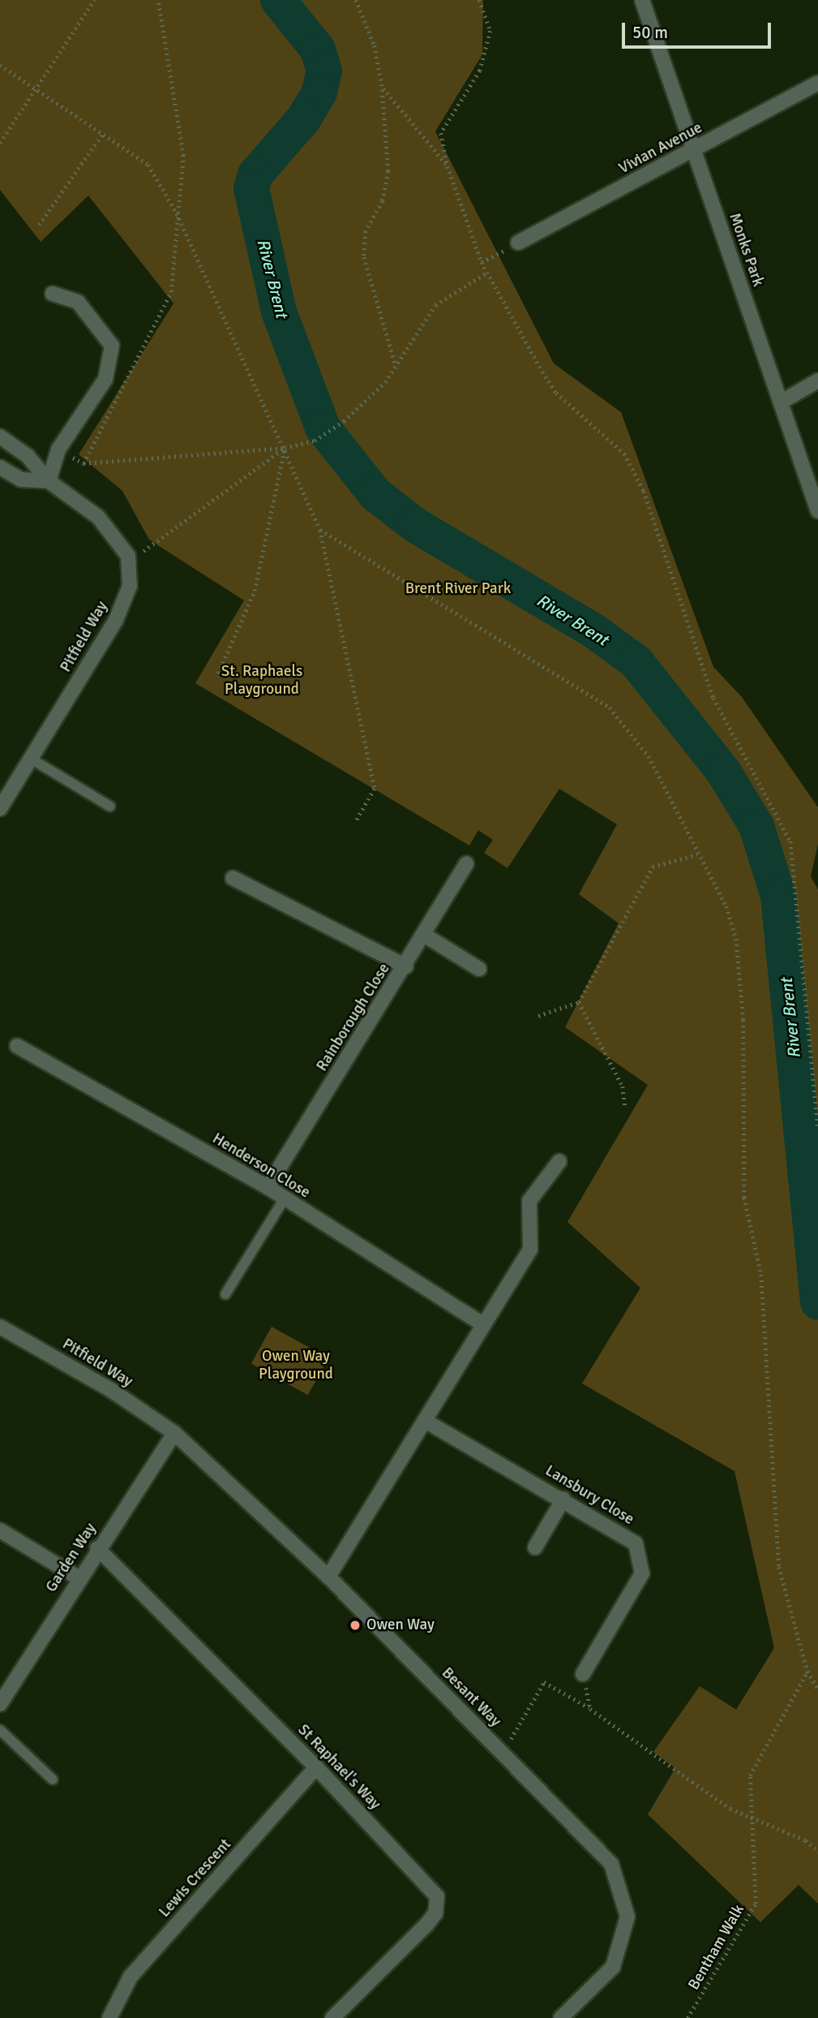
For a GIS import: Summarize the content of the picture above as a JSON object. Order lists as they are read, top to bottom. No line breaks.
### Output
{"streets":{"street":["Vivian Avenue","Monks Park","Pitfield Way","Rainborough Close","Henderson Close","Lansbury Close","Garden Way","Besant Way","St Raphael's Way","Lewis Crescent"],"path":["Bentham Walk"]},"crossings":[["Vivian Avenue","Monks Park"],["Pitfield Way","Garden Way"],["Pitfield Way","Besant Way"],["Rainborough Close","Henderson Close"],["Garden Way","Besant Way"],["Garden Way","St Raphael's Way"],["St Raphael's Way","Lewis Crescent"]],"water":["River Brent"],"parks":["Brent River Park","St. Raphaels Playground","Owen Way Playground"],"places":["Owen Way"],"scale_bar":"50 m"}
